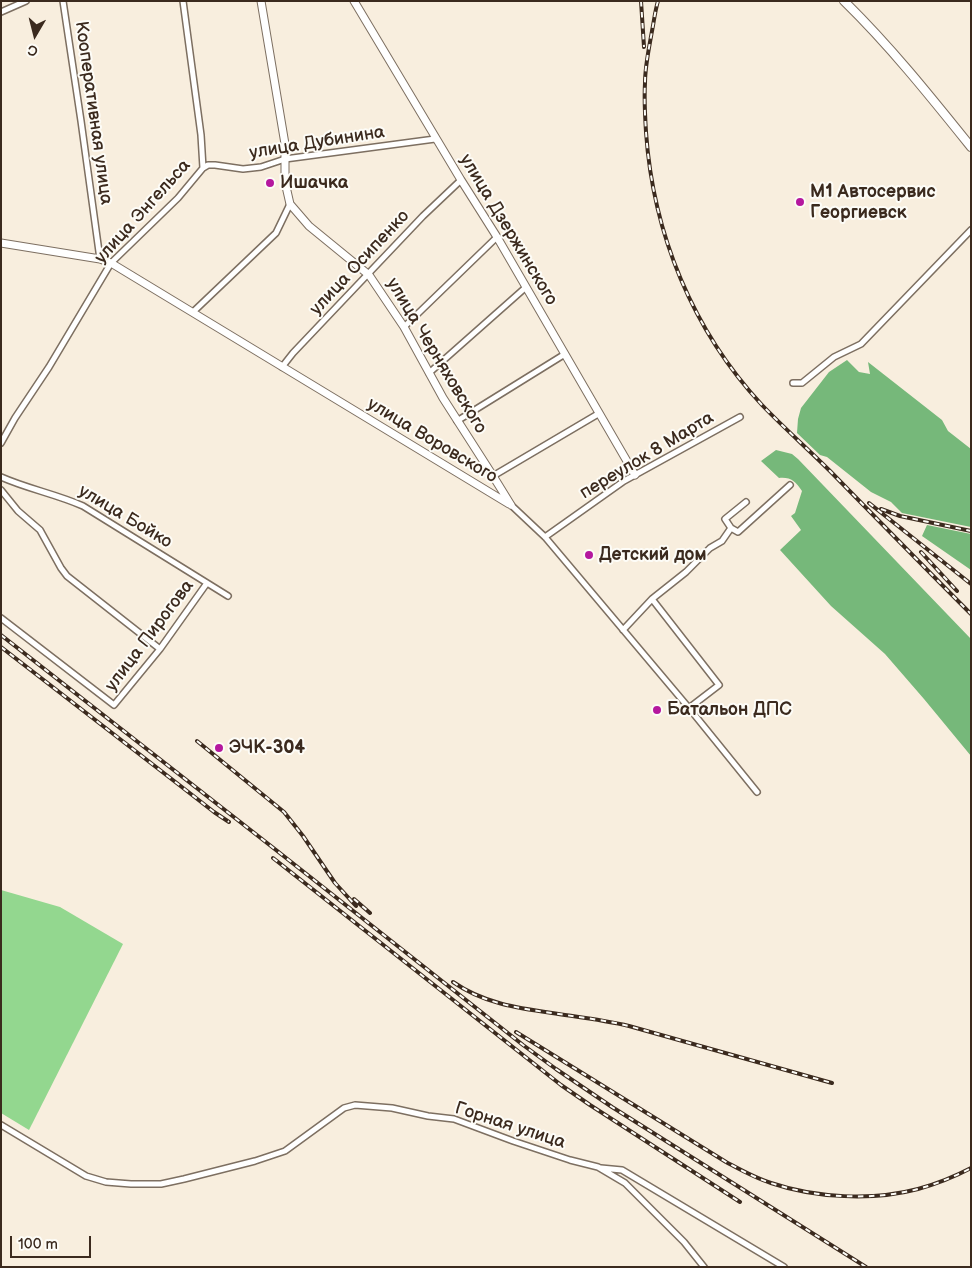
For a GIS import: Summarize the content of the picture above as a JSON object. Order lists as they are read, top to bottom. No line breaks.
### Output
{"streets":{"street":["Кооперативная улица","улица Дубинина","улица Энгельса","улица Дзержинского","улица Осипенко","улица Черняховского","улица Воровского","переулок 8 Марта","улица Бойко","улица Пирогова","Горная улица"]},"crossings":[["Кооперативная улица","улица Воровского"],["улица Дубинина","улица Энгельса"],["улица Дубинина","улица Дзержинского"],["улица Дубинина","улица Черняховского"],["улица Энгельса","улица Воровского"],["улица Дзержинского","улица Осипенко"],["улица Дзержинского","переулок 8 Марта"],["улица Осипенко","улица Черняховского"],["улица Осипенко","улица Воровского"],["улица Черняховского","улица Воровского"],["улица Воровского","переулок 8 Марта"],["улица Бойко","улица Пирогова"]],"places":["Ишачка","М1 Автосервис Георгиевск","Детский дом","Батальон ДПС","ЭЧК-304"],"scale_bar":"100 m","north":"bottom"}
